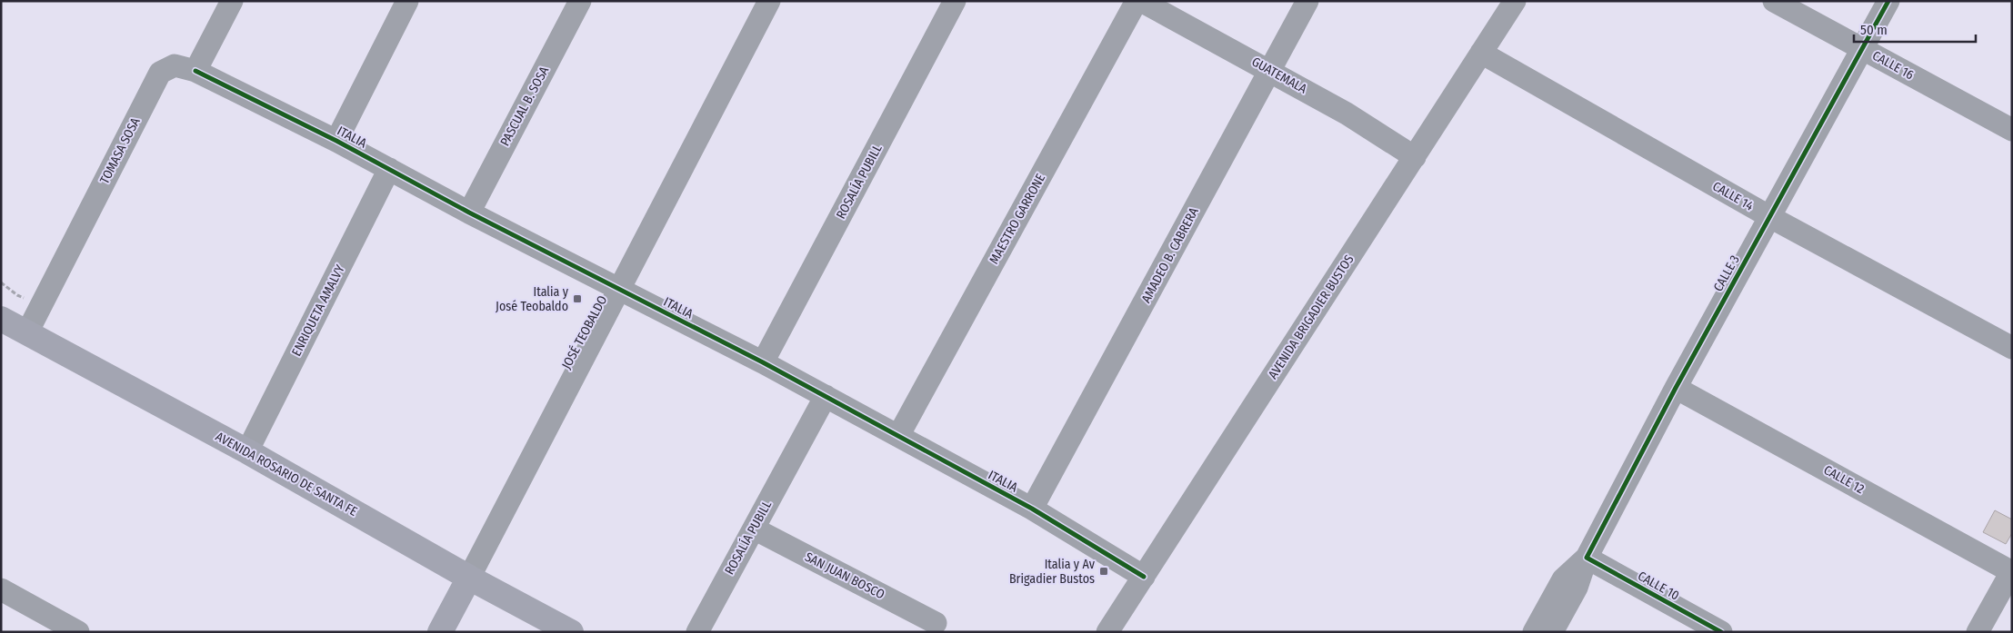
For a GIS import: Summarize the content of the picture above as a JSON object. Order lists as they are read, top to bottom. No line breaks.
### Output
{"streets":{"main road":["AVENIDA ROSARIO DE SANTA FE"],"street":["CALLE 16","GUATEMALA","PASCUAL B. SOSA","ITALIA","TOMASA SOSA","ROSALÍA PUBILL","CALLE 14","MAESTRO GARRONE","AMADEO B. CABRERA","CALLE 3","ENRIQUETA AMALVY","AVENIDA BRIGADIER BUSTOS","JOSÉ TEOBALDO","CALLE 12","SAN JUAN BOSCO","CALLE 10"]},"crossings":[["CALLE 16","CALLE 3"],["GUATEMALA","AMADEO B. CABRERA"],["GUATEMALA","AVENIDA BRIGADIER BUSTOS"],["PASCUAL B. SOSA","ITALIA"],["ITALIA","TOMASA SOSA"],["ITALIA","ROSALÍA PUBILL"],["ITALIA","MAESTRO GARRONE"],["ITALIA","AMADEO B. CABRERA"],["ITALIA","ENRIQUETA AMALVY"],["ITALIA","AVENIDA BRIGADIER BUSTOS"],["ITALIA","JOSÉ TEOBALDO"],["TOMASA SOSA","AVENIDA ROSARIO DE SANTA FE"],["ROSALÍA PUBILL","SAN JUAN BOSCO"],["CALLE 14","CALLE 3"],["CALLE 14","AVENIDA BRIGADIER BUSTOS"],["CALLE 3","CALLE 12"],["CALLE 3","CALLE 10"],["ENRIQUETA AMALVY","AVENIDA ROSARIO DE SANTA FE"],["JOSÉ TEOBALDO","AVENIDA ROSARIO DE SANTA FE"]],"places":{"transit":["Italia y José Teobaldo","Italia y Av Brigadier Bustos"]},"scale_bar":"50 m"}
